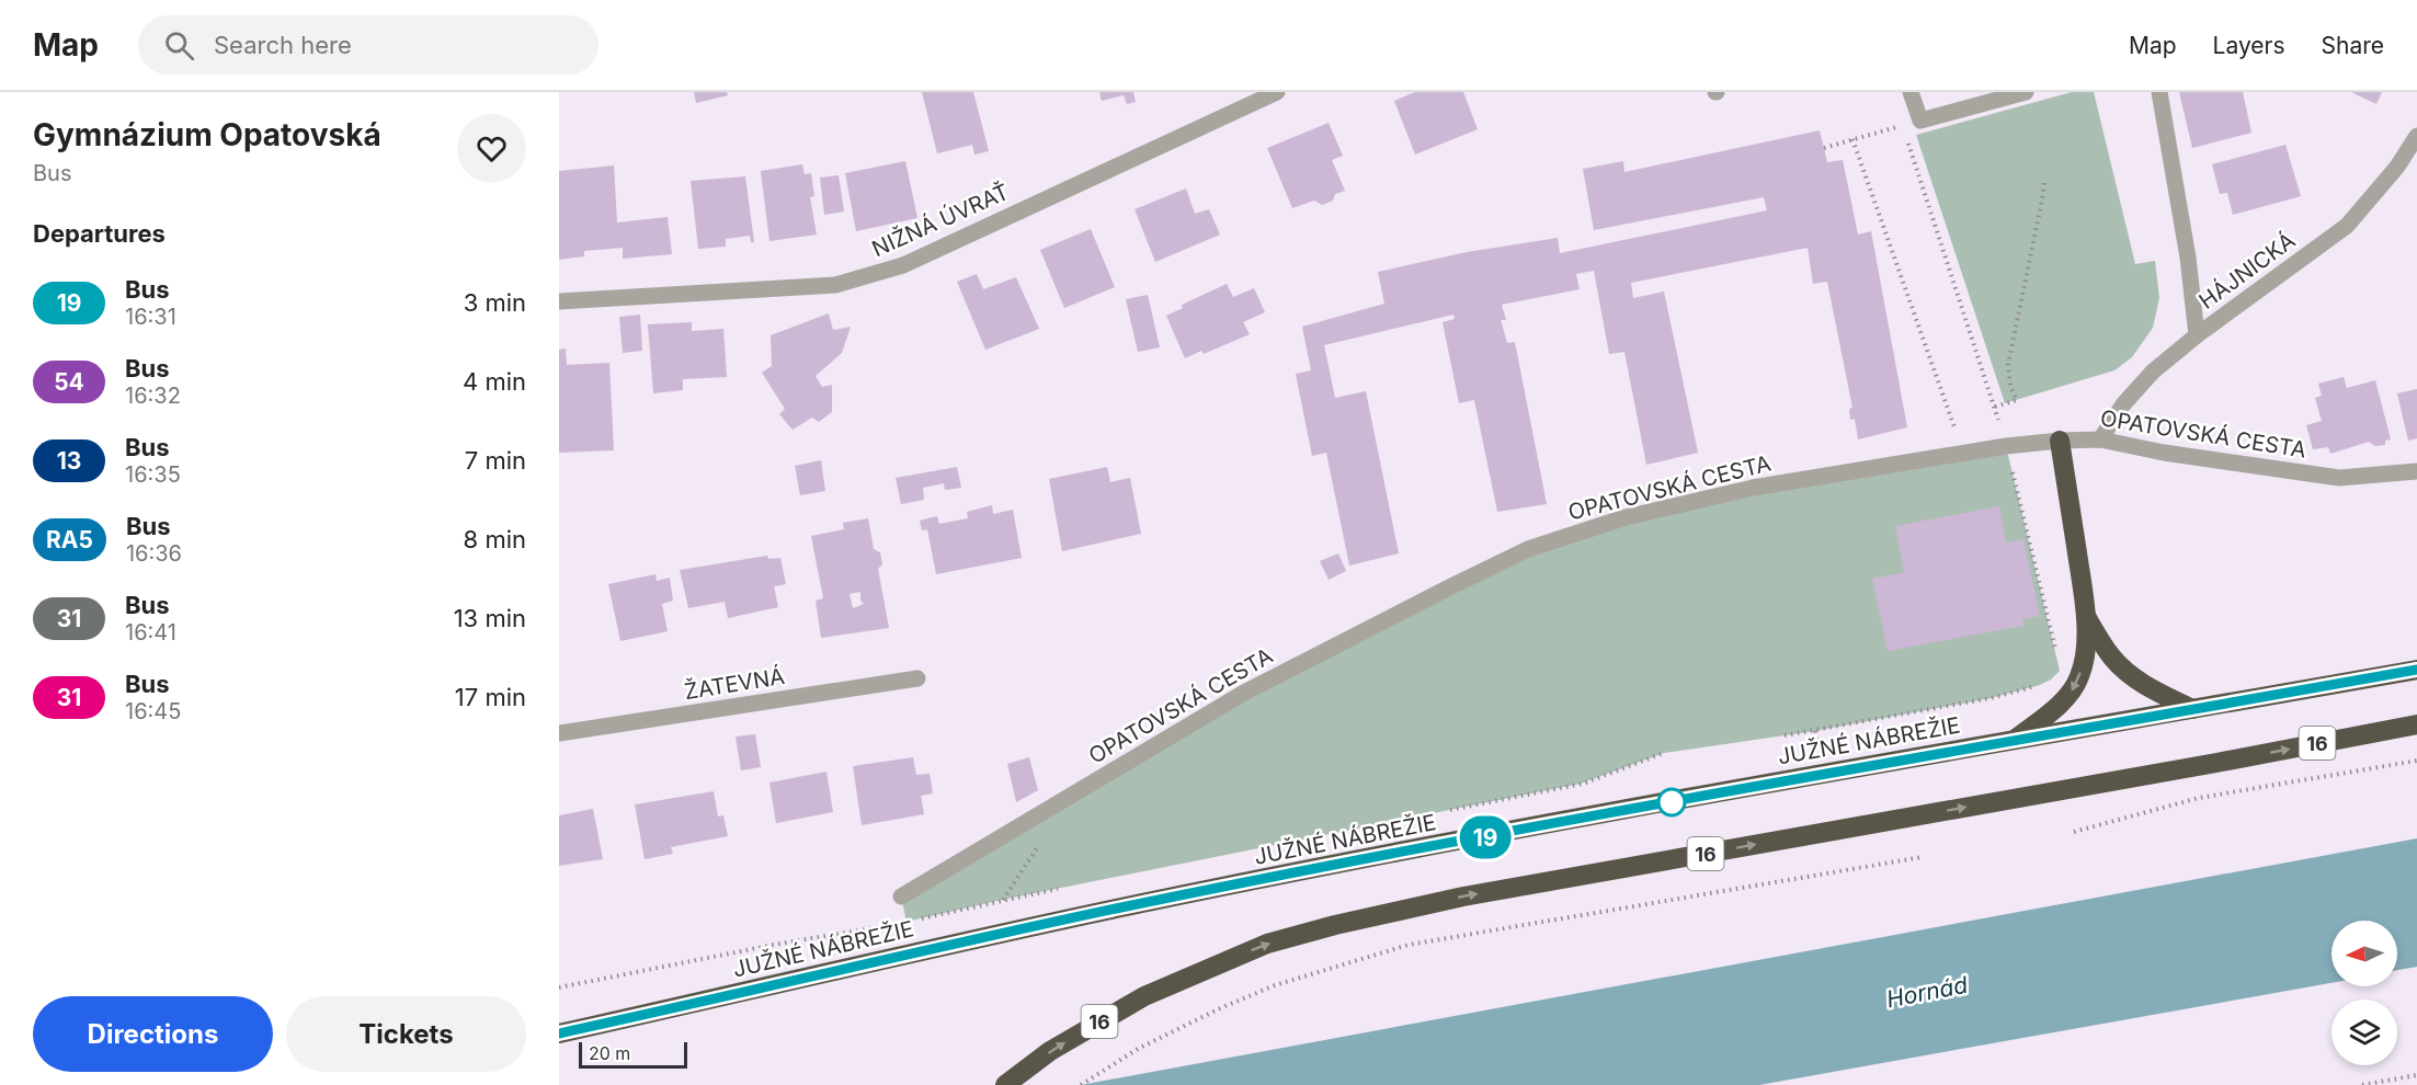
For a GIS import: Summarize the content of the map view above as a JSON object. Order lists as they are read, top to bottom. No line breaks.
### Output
{"streets":{"highway":["JUŽNÉ NÁBREŽIE","16"],"street":["NIŽNÁ ÚVRAŤ","HÁJNICKÁ","OPATOVSKÁ CESTA","ŽATEVNÁ"]},"crossings":[["HÁJNICKÁ","OPATOVSKÁ CESTA"]],"water":["Hornád"],"lines":["bus line 19"],"scale_bar":"20 m","north":"left","page":{"header":"Map","search":"Search here","nav":["Map","Layers","Share"],"heading":[["Gymnázium Opatovská","Bus"],"Departures"],"on_map":"19","list":[{"mark":"19","name":"Bus","note":"16:31","value":"3 min"},{"mark":"54","name":"Bus","note":"16:32","value":"4 min"},{"mark":"13","name":"Bus","note":"16:35","value":"7 min"},{"mark":"RA5","name":"Bus","note":"16:36","value":"8 min"},{"mark":"31","name":"Bus","note":"16:41","value":"13 min"},{"mark":"31","name":"Bus","note":"16:45","value":"17 min"}],"buttons":["Directions","Tickets"],"scale":"20 m"}}
